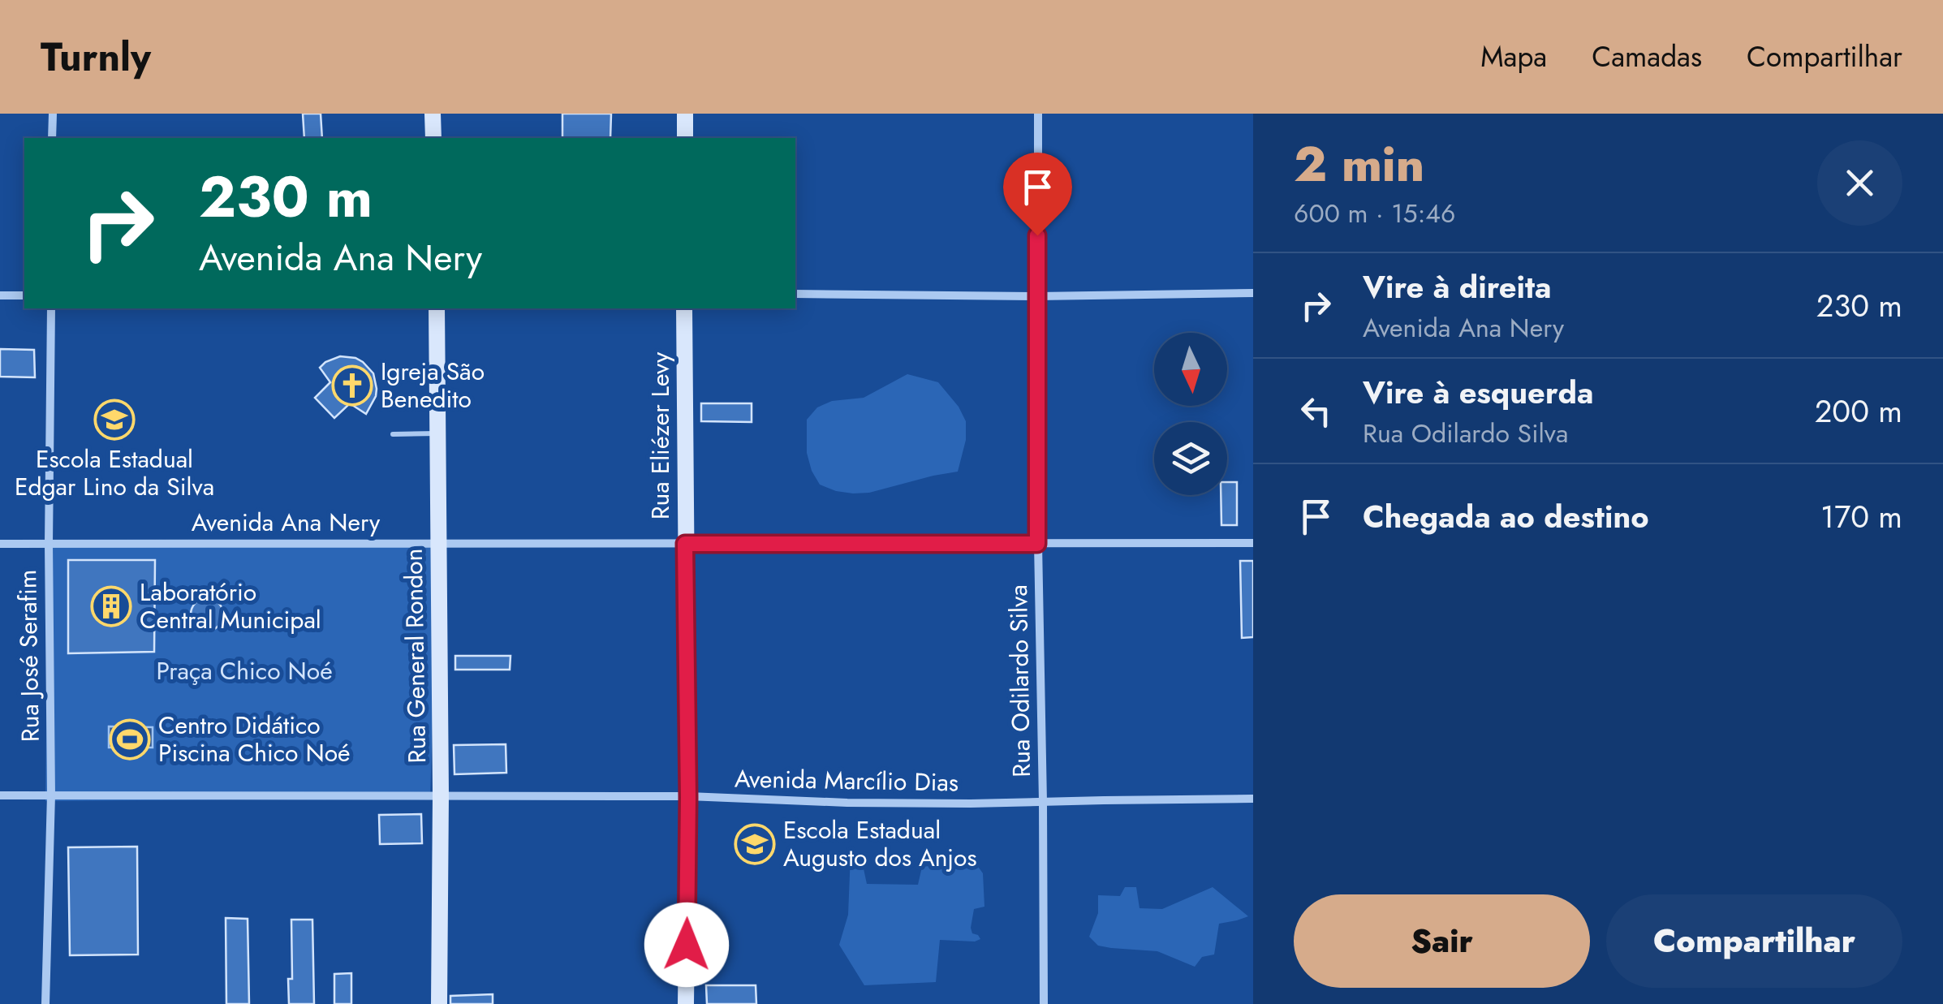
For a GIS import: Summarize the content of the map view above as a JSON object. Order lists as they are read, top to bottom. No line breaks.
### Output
{"streets":{"main road":["Rua Eliézer Levy","Rua General Rondon"],"street":["Avenida Ana Nery","Rua José Serafim","Rua Odilardo Silva","Avenida Marcílio Dias"]},"crossings":[["Rua Eliézer Levy","Avenida Ana Nery"],["Rua Eliézer Levy","Avenida Marcílio Dias"],["Avenida Ana Nery","Rua José Serafim"],["Avenida Ana Nery","Rua General Rondon"],["Avenida Ana Nery","Rua Odilardo Silva"],["Rua José Serafim","Avenida Marcílio Dias"],["Rua General Rondon","Avenida Marcílio Dias"],["Rua Odilardo Silva","Avenida Marcílio Dias"]],"parks":["Praça Chico Noé"],"places":{"church":["Igreja São Benedito"],"school or university":["Escola Estadual Edgar Lino da Silva","Escola Estadual Augusto dos Anjos"],"building":["Laboratório Central Municipal"],"sports":["Centro Didático Piscina Chico Noé"]},"north":"bottom","page":{"header":"Turnly","nav":["Mapa","Camadas","Compartilhar"],"heading":["2 min","600 m · 15:46"],"turn":["230 m","Avenida Ana Nery"],"list":[{"name":"Vire à direita","note":"Avenida Ana Nery","value":"230 m"},{"name":"Vire à esquerda","note":"Rua Odilardo Silva","value":"200 m"},{"name":"Chegada ao destino","value":"170 m"}],"buttons":["Sair","Compartilhar"]}}
